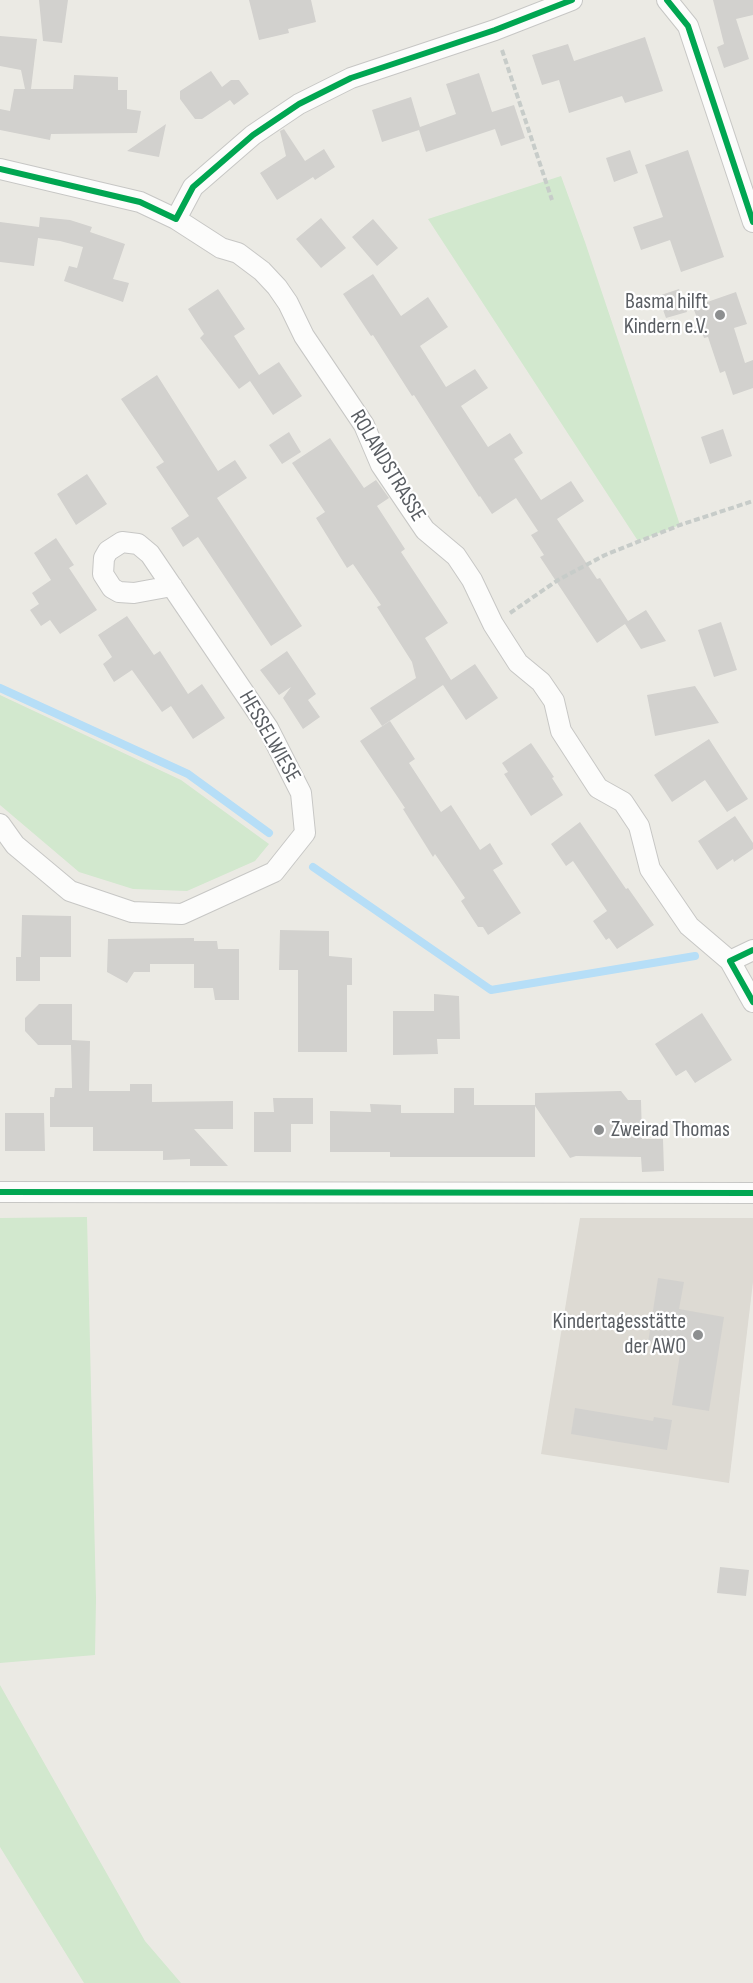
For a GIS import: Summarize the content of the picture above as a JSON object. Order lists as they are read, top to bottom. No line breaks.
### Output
{"streets":{"street":["ROLANDSTRASSE","HESSELWIESE"]},"places":["Basma hilft Kindern e.V.","Zweirad Thomas","Kindertagesstätte der AWO"]}
